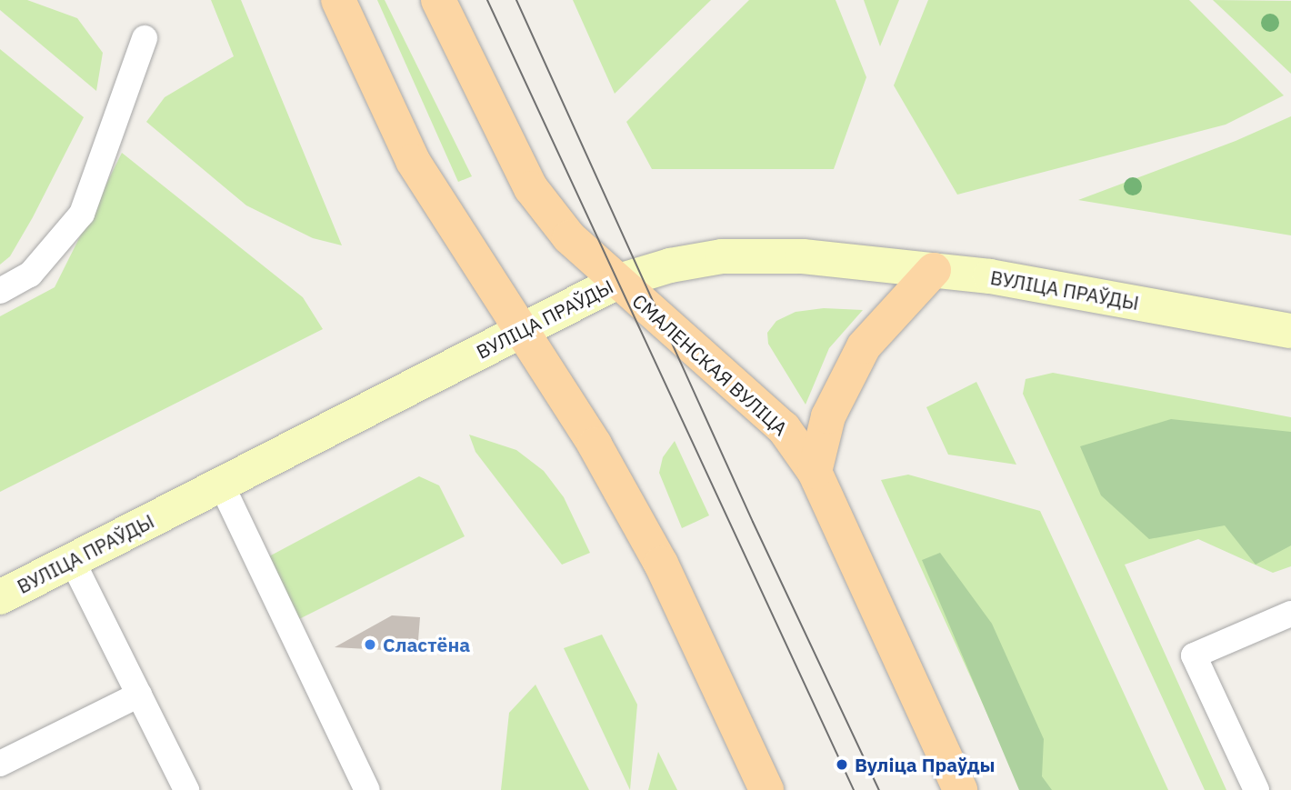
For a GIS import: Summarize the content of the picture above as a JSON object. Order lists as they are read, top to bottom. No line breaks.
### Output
{"streets":{"main road":["ВУЛІЦА ПРАЎДЫ","СМАЛЕНСКАЯ ВУЛІЦА"]},"crossings":[["ВУЛІЦА ПРАЎДЫ","СМАЛЕНСКАЯ ВУЛІЦА"]],"places":["Сластёна","Вуліца Праўды"]}
